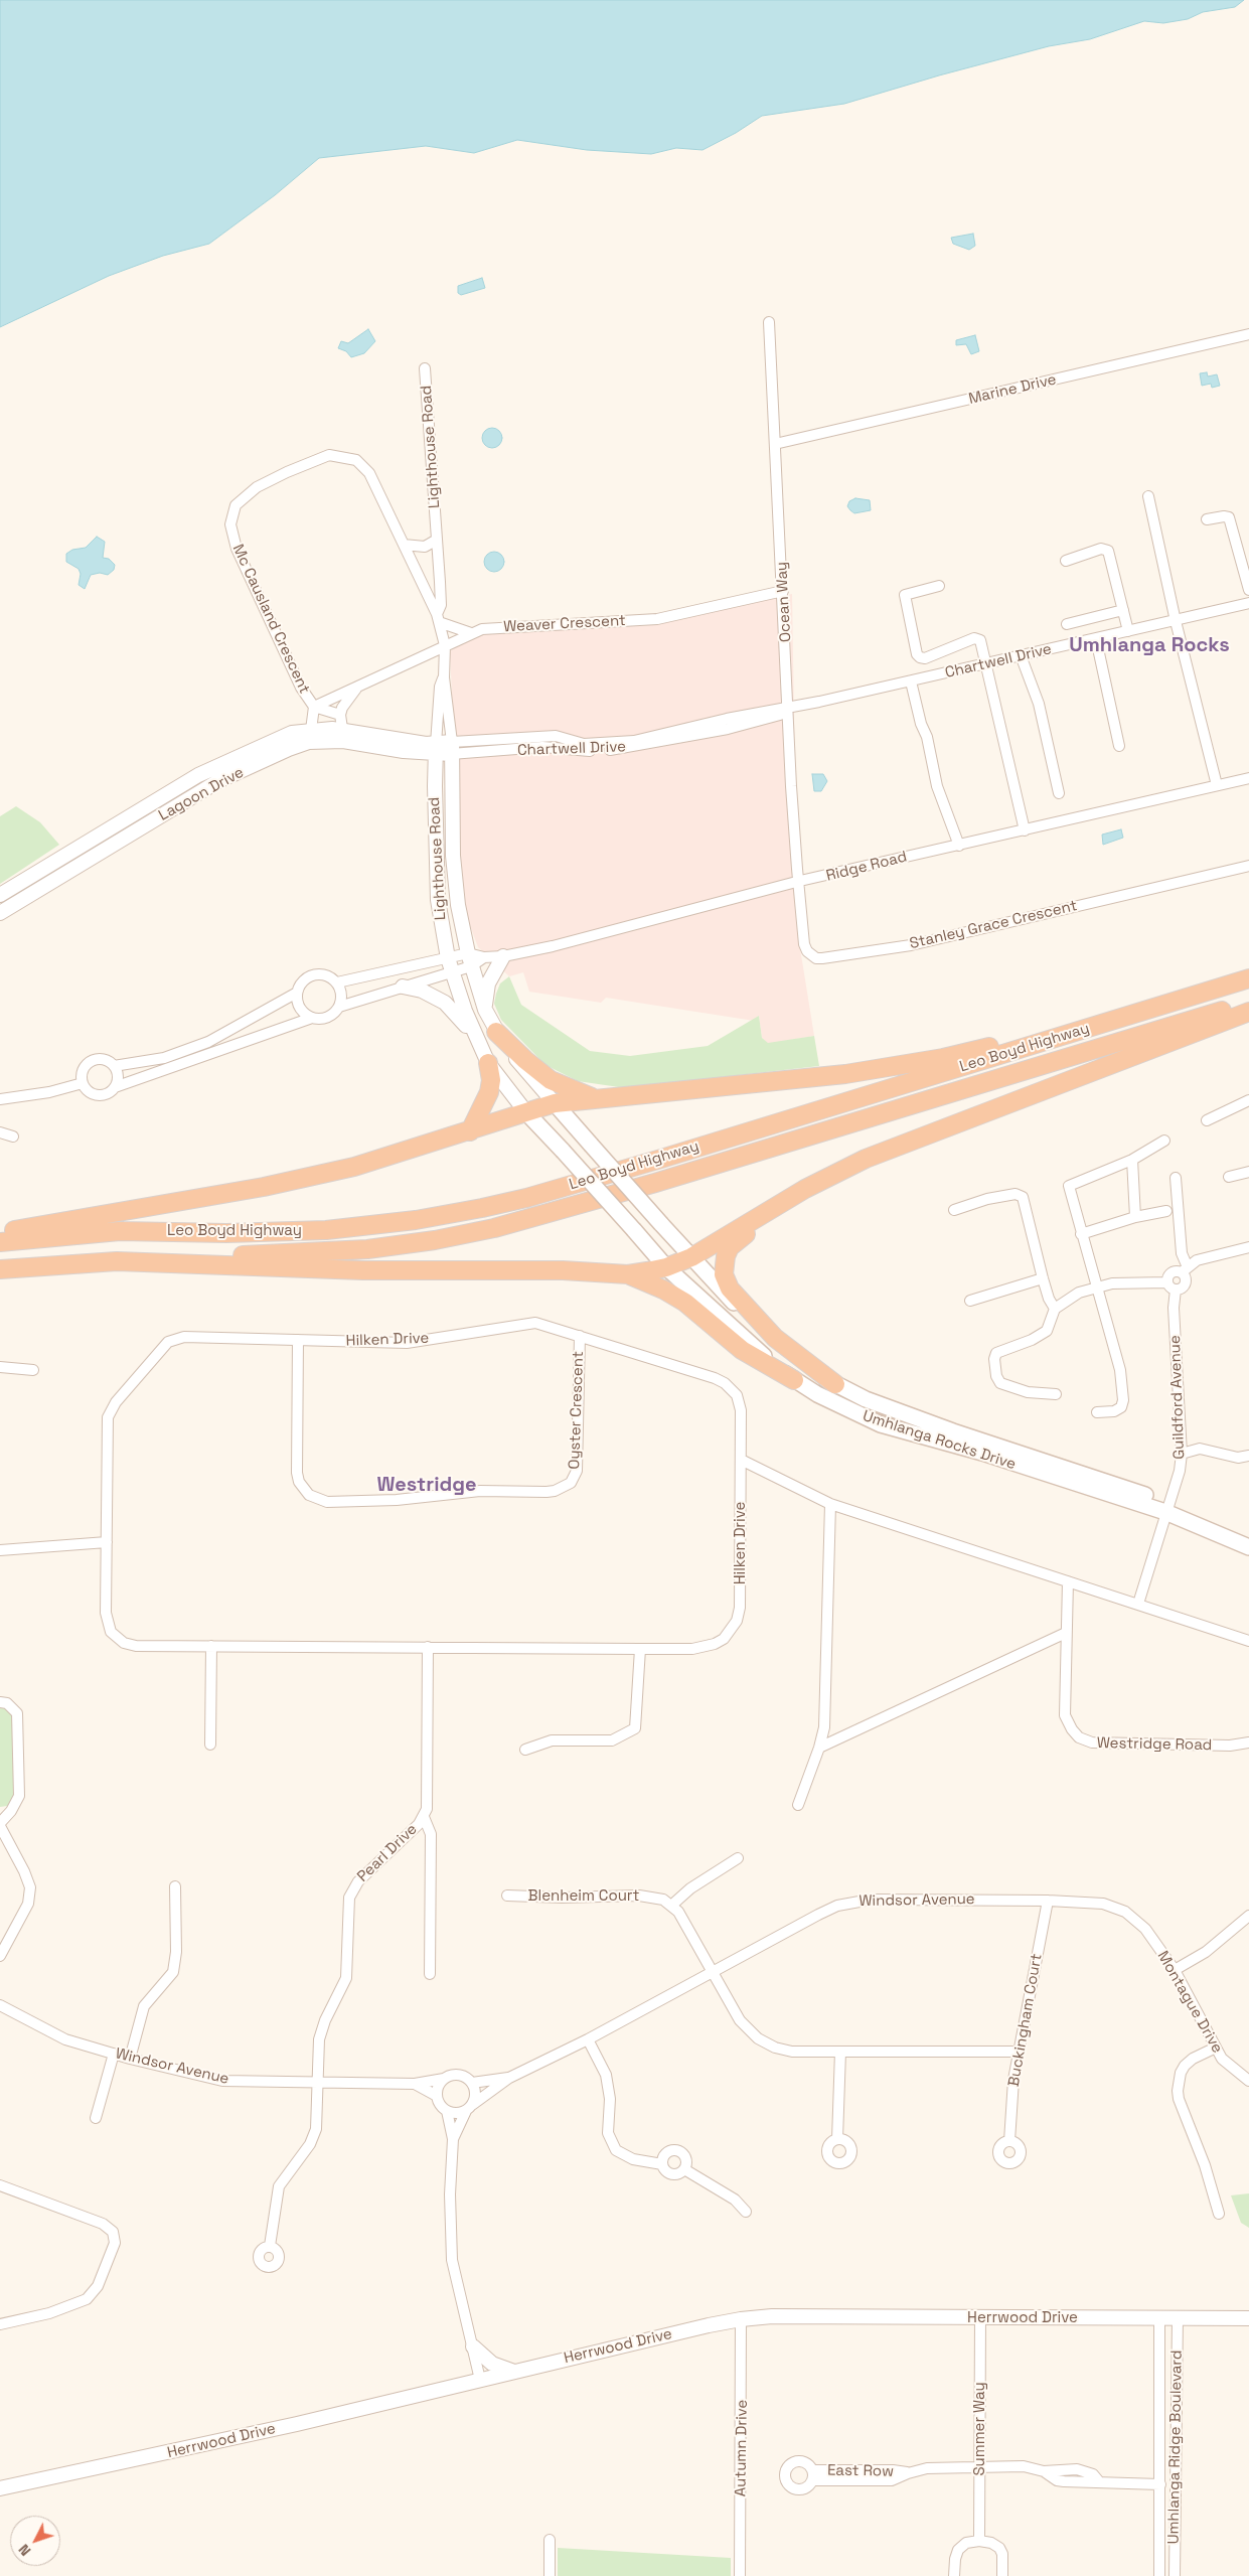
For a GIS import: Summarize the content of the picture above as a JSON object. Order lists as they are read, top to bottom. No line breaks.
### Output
{"streets":{"highway":["Leo Boyd Highway"],"main road":["Umhlanga Rocks Drive"],"street":["Marine Drive","Lighthouse Road","Ocean Way","Mc Causland Crescent","Weaver Crescent","Chartwell Drive","Lagoon Drive","Ridge Road","Stanley Grace Crescent","Hilken Drive","Guildford Avenue","Oyster Crescent","Westridge Road","Pearl Drive","Blenheim Court","Windsor Avenue","Montague Drive","Buckingham Court","Herrwood Drive","Summer Way","Umhlanga Ridge Boulevard","Autumn Drive","East Row"]},"crossings":[["Marine Drive","Ocean Way"],["Lighthouse Road","Mc Causland Crescent"],["Lighthouse Road","Weaver Crescent"],["Lighthouse Road","Chartwell Drive"],["Lighthouse Road","Lagoon Drive"],["Lighthouse Road","Ridge Road"],["Lighthouse Road","Umhlanga Rocks Drive"],["Ocean Way","Weaver Crescent"],["Ocean Way","Chartwell Drive"],["Ocean Way","Ridge Road"],["Ocean Way","Stanley Grace Crescent"],["Mc Causland Crescent","Weaver Crescent"],["Mc Causland Crescent","Lagoon Drive"],["Chartwell Drive","Lagoon Drive"],["Ridge Road","Stanley Grace Crescent"],["Hilken Drive","Oyster Crescent"],["Hilken Drive","Pearl Drive"],["Guildford Avenue","Umhlanga Rocks Drive"],["Pearl Drive","Windsor Avenue"],["Windsor Avenue","Montague Drive"],["Windsor Avenue","Buckingham Court"],["Montague Drive","Buckingham Court"],["Herrwood Drive","Summer Way"],["Herrwood Drive","Umhlanga Ridge Boulevard"],["Herrwood Drive","Autumn Drive"],["Summer Way","East Row"],["Umhlanga Ridge Boulevard","East Row"]],"districts":["Umhlanga Rocks","Westridge"],"north":"bottom left"}
